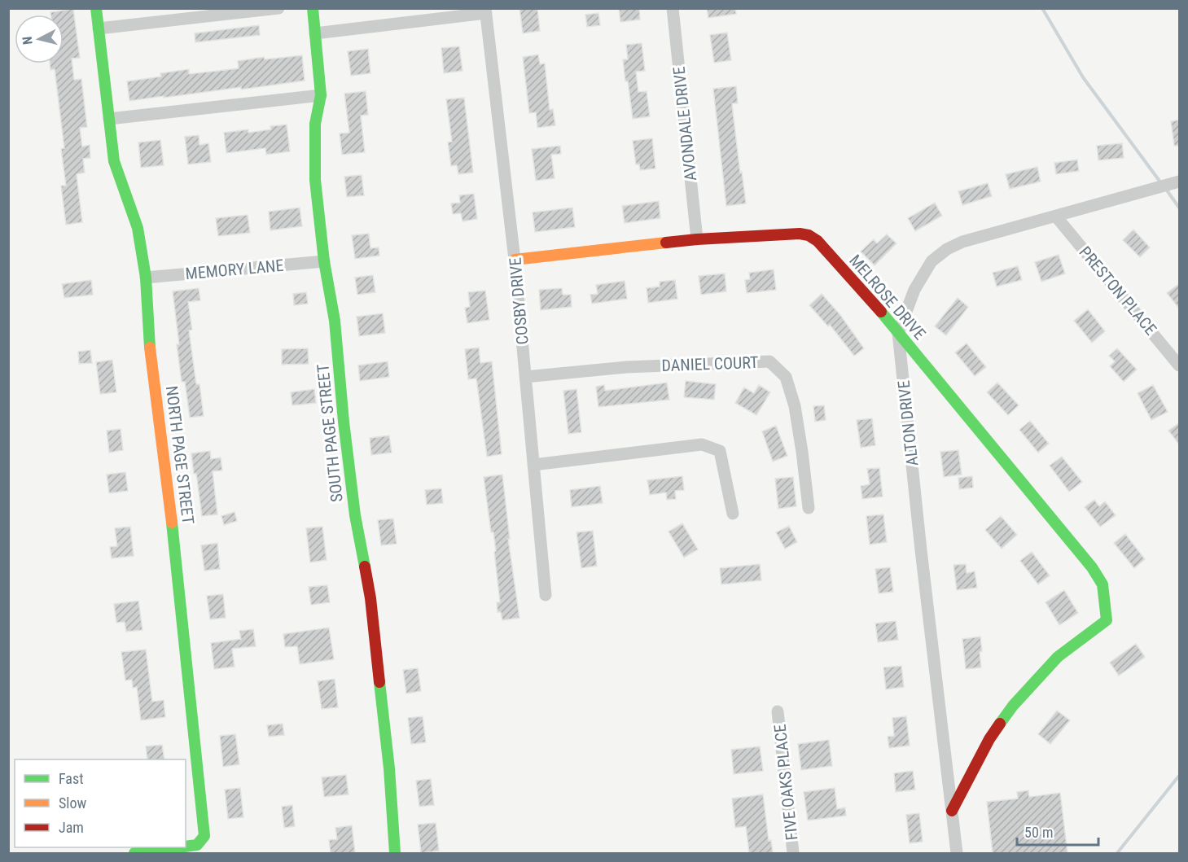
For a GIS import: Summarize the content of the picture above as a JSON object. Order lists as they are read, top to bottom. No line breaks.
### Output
{"streets":{"street":["AVONDALE DRIVE","MEMORY LANE","PRESTON PLACE","MELROSE DRIVE","COSBY DRIVE","DANIEL COURT","ALTON DRIVE","SOUTH PAGE STREET","NORTH PAGE STREET","FIVE OAKS PLACE"]},"crossings":[["AVONDALE DRIVE","MELROSE DRIVE"],["MEMORY LANE","SOUTH PAGE STREET"],["MEMORY LANE","NORTH PAGE STREET"],["PRESTON PLACE","ALTON DRIVE"],["MELROSE DRIVE","COSBY DRIVE"],["MELROSE DRIVE","ALTON DRIVE"],["COSBY DRIVE","DANIEL COURT"]],"legend":["Fast","Slow","Jam"],"scale_bar":"50 m","north":"left"}
